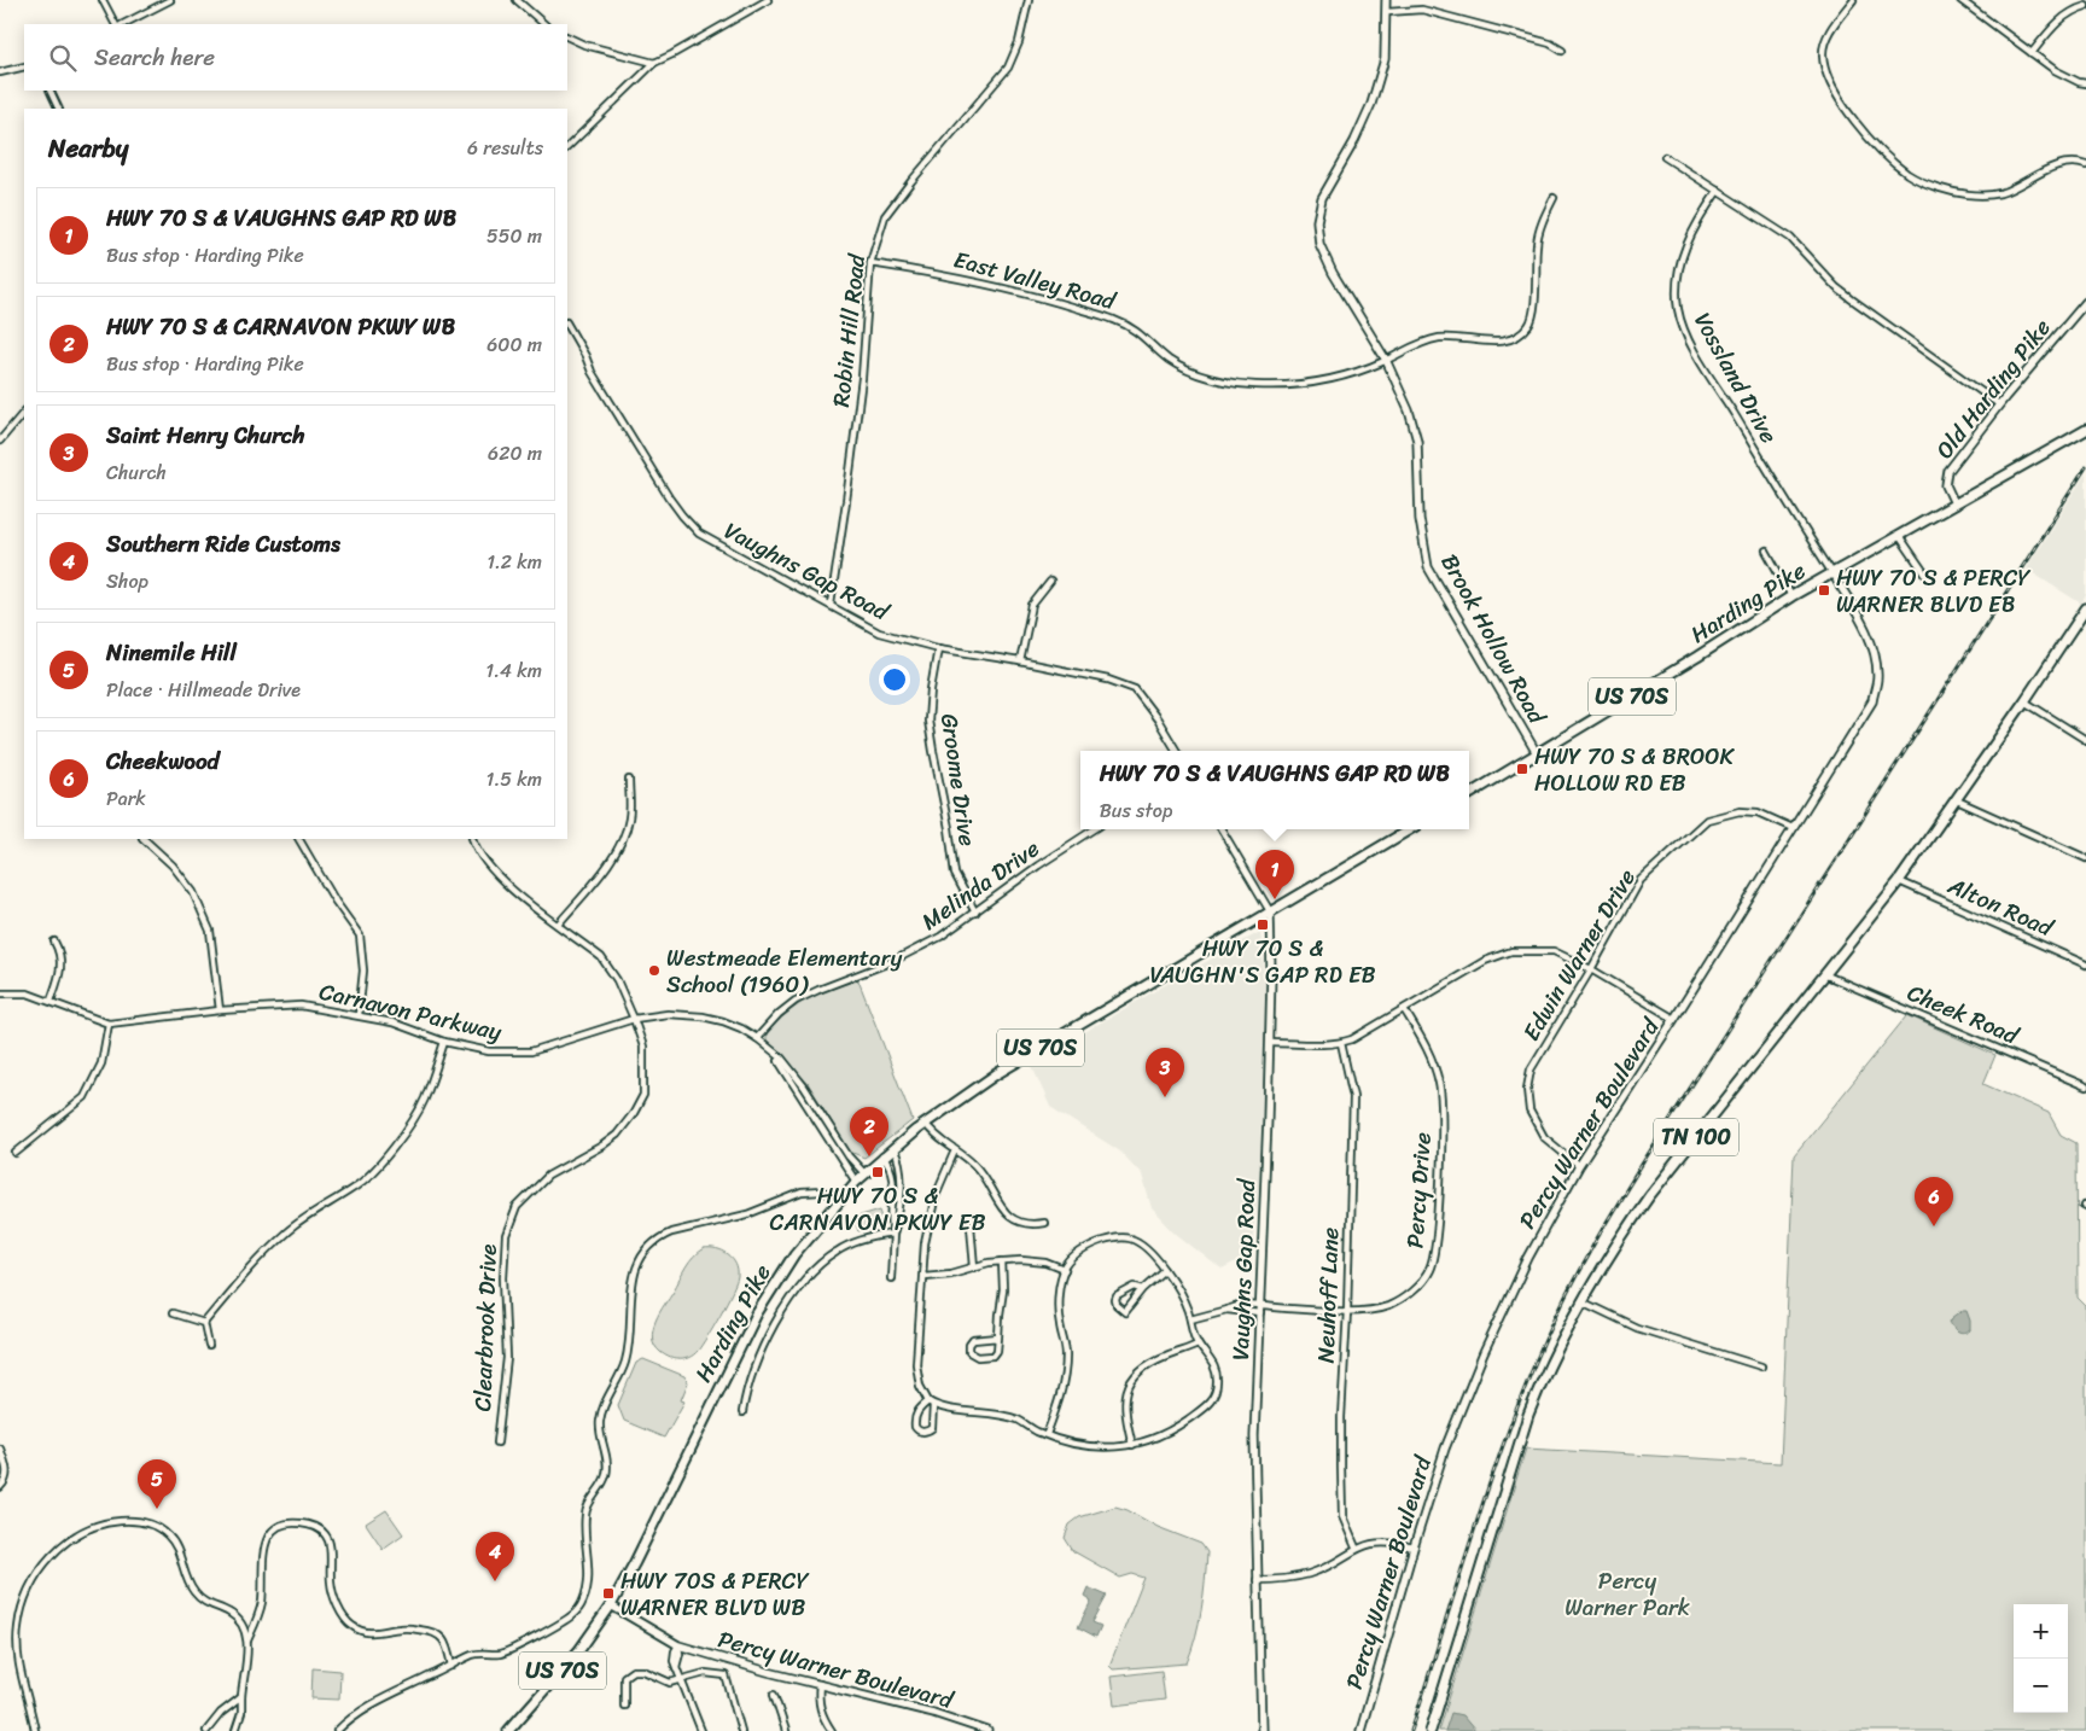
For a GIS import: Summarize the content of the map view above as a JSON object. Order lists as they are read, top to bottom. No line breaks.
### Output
{"streets":{"main road":["Harding Pike","US 70S","TN 100"],"street":["East Valley Road","Robin Hill Road","Vossland Drive","Old Harding Pike","Vaughns Gap Road","Brook Hollow Road","Groome Drive","Melinda Drive","Alton Road","Edwin Warner Drive","Carnavon Parkway","Cheek Road","Percy Warner Boulevard","Percy Drive","Neuhoff Lane","Clearbrook Drive"]},"crossings":[["East Valley Road","Robin Hill Road"],["East Valley Road","Brook Hollow Road"],["Robin Hill Road","Vaughns Gap Road"],["Vossland Drive","Harding Pike"],["Vossland Drive","Percy Warner Boulevard"],["Old Harding Pike","Harding Pike"],["Vaughns Gap Road","Harding Pike"],["Vaughns Gap Road","Groome Drive"],["Vaughns Gap Road","Percy Drive"],["Harding Pike","Brook Hollow Road"],["Harding Pike","US 70S"],["Harding Pike","Carnavon Parkway"],["Harding Pike","Percy Warner Boulevard"],["US 70S","Percy Warner Boulevard"],["Groome Drive","Melinda Drive"],["Melinda Drive","Carnavon Parkway"],["Alton Road","TN 100"],["Edwin Warner Drive","Percy Warner Boulevard"],["Carnavon Parkway","Clearbrook Drive"],["Cheek Road","TN 100"],["Percy Drive","Neuhoff Lane"]],"parks":["Percy Warner Park"],"places":{"transit":["HWY 70 S & PERCY WARNER BLVD EB","HWY 70 S & BROOK HOLLOW RD EB","HWY 70 S & VAUGHN'S GAP RD EB","HWY 70 S & CARNAVON PKWY EB","HWY 70S & PERCY WARNER BLVD WB"],"other":["Westmeade Elementary School (1960)"]},"page":{"search":"Search here","heading":["Nearby","6 results"],"list":[{"mark":"1","name":"HWY 70 S & VAUGHNS GAP RD WB","note":"Bus stop · Harding Pike","value":"550 m"},{"mark":"2","name":"HWY 70 S & CARNAVON PKWY WB","note":"Bus stop · Harding Pike","value":"600 m"},{"mark":"3","name":"Saint Henry Church","note":"Church","value":"620 m"},{"mark":"4","name":"Southern Ride Customs","note":"Shop","value":"1.2 km"},{"mark":"5","name":"Ninemile Hill","note":"Place · Hillmeade Drive","value":"1.4 km"},{"mark":"6","name":"Cheekwood","note":"Park","value":"1.5 km"}],"popup":["HWY 70 S & VAUGHNS GAP RD WB","Bus stop"],"pins":["1","3","2","6","5","4"],"map_buttons":["+","−"]}}
